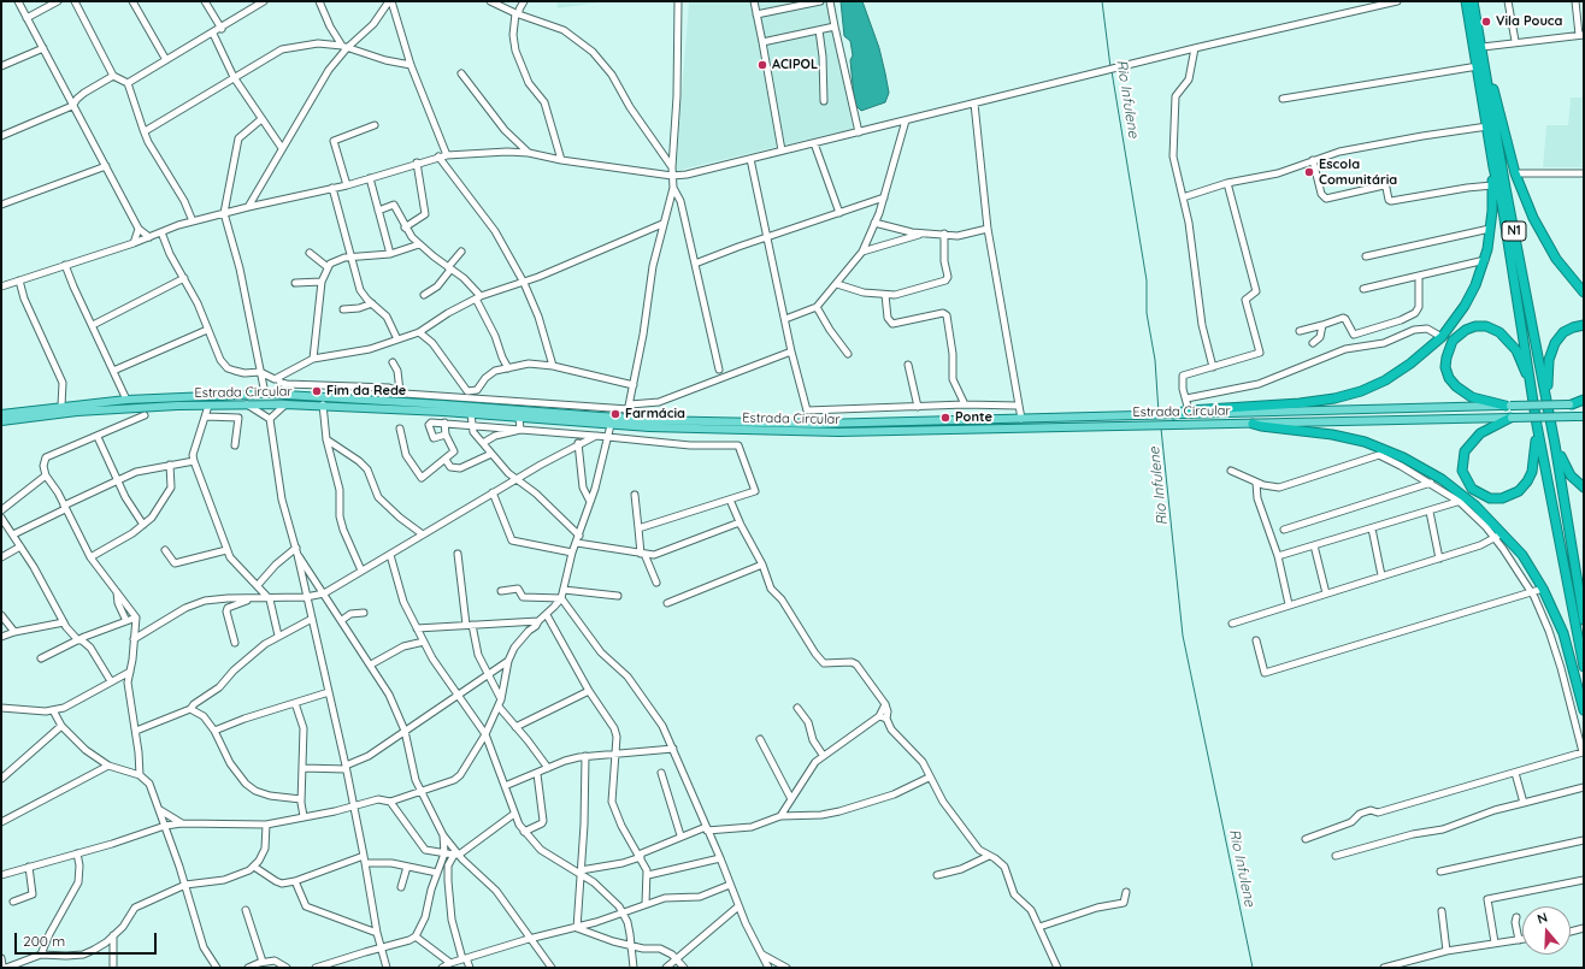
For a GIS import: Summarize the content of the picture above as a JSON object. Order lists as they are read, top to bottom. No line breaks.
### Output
{"streets":{"highway":["N1"],"main road":["Estrada Circular"]},"water":["Rio Infulene"],"places":["Vila Pouca","ACIPOL","Escola Comunitária","Fim da Rede","Farmácia","Ponte"],"scale_bar":"200 m","north":"top"}
